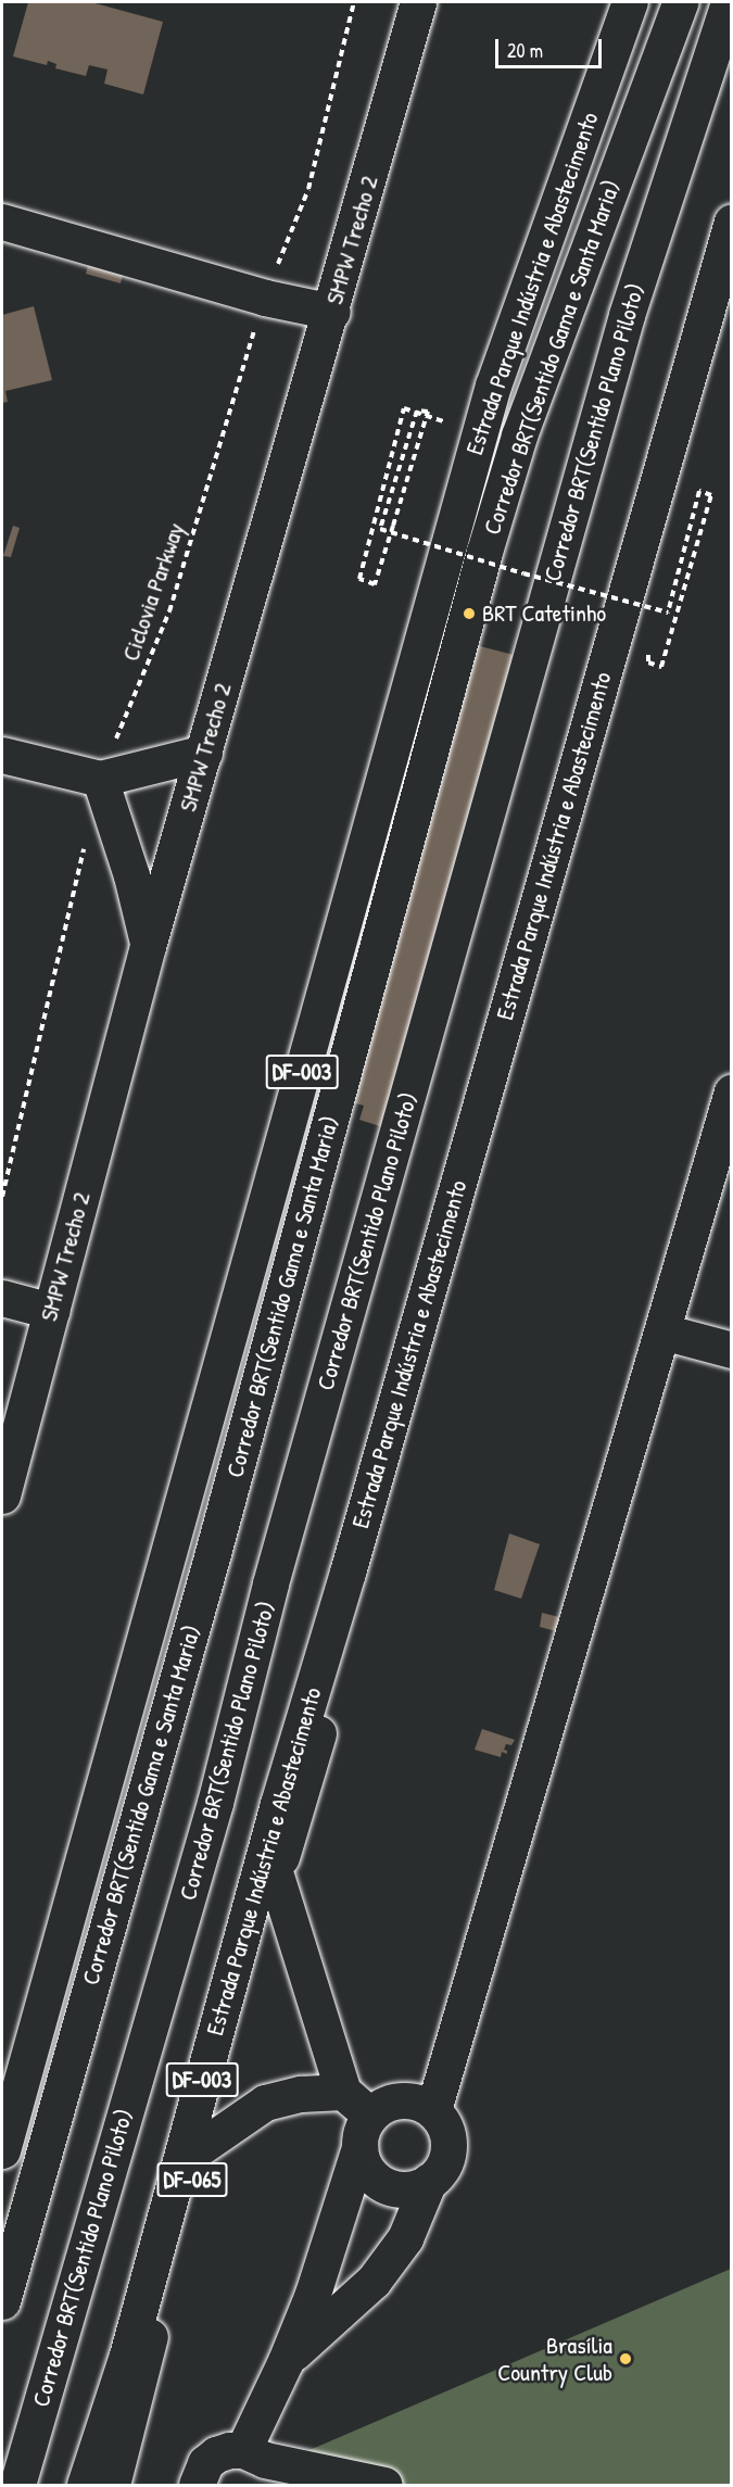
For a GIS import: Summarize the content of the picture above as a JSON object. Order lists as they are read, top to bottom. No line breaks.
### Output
{"streets":{"main road":["SMPW Trecho 2","Estrada Parque Indústria e Abastecimento","Corredor BRT(Sentido Gama e Santa Maria)","Corredor BRT(Sentido Plano Piloto)","DF-003","DF-065"],"path":["Ciclovia Parkway"]},"crossings":[["Estrada Parque Indústria e Abastecimento","DF-065"]],"places":["BRT Catetinho","Brasília Country Club"],"scale_bar":"20 m"}
